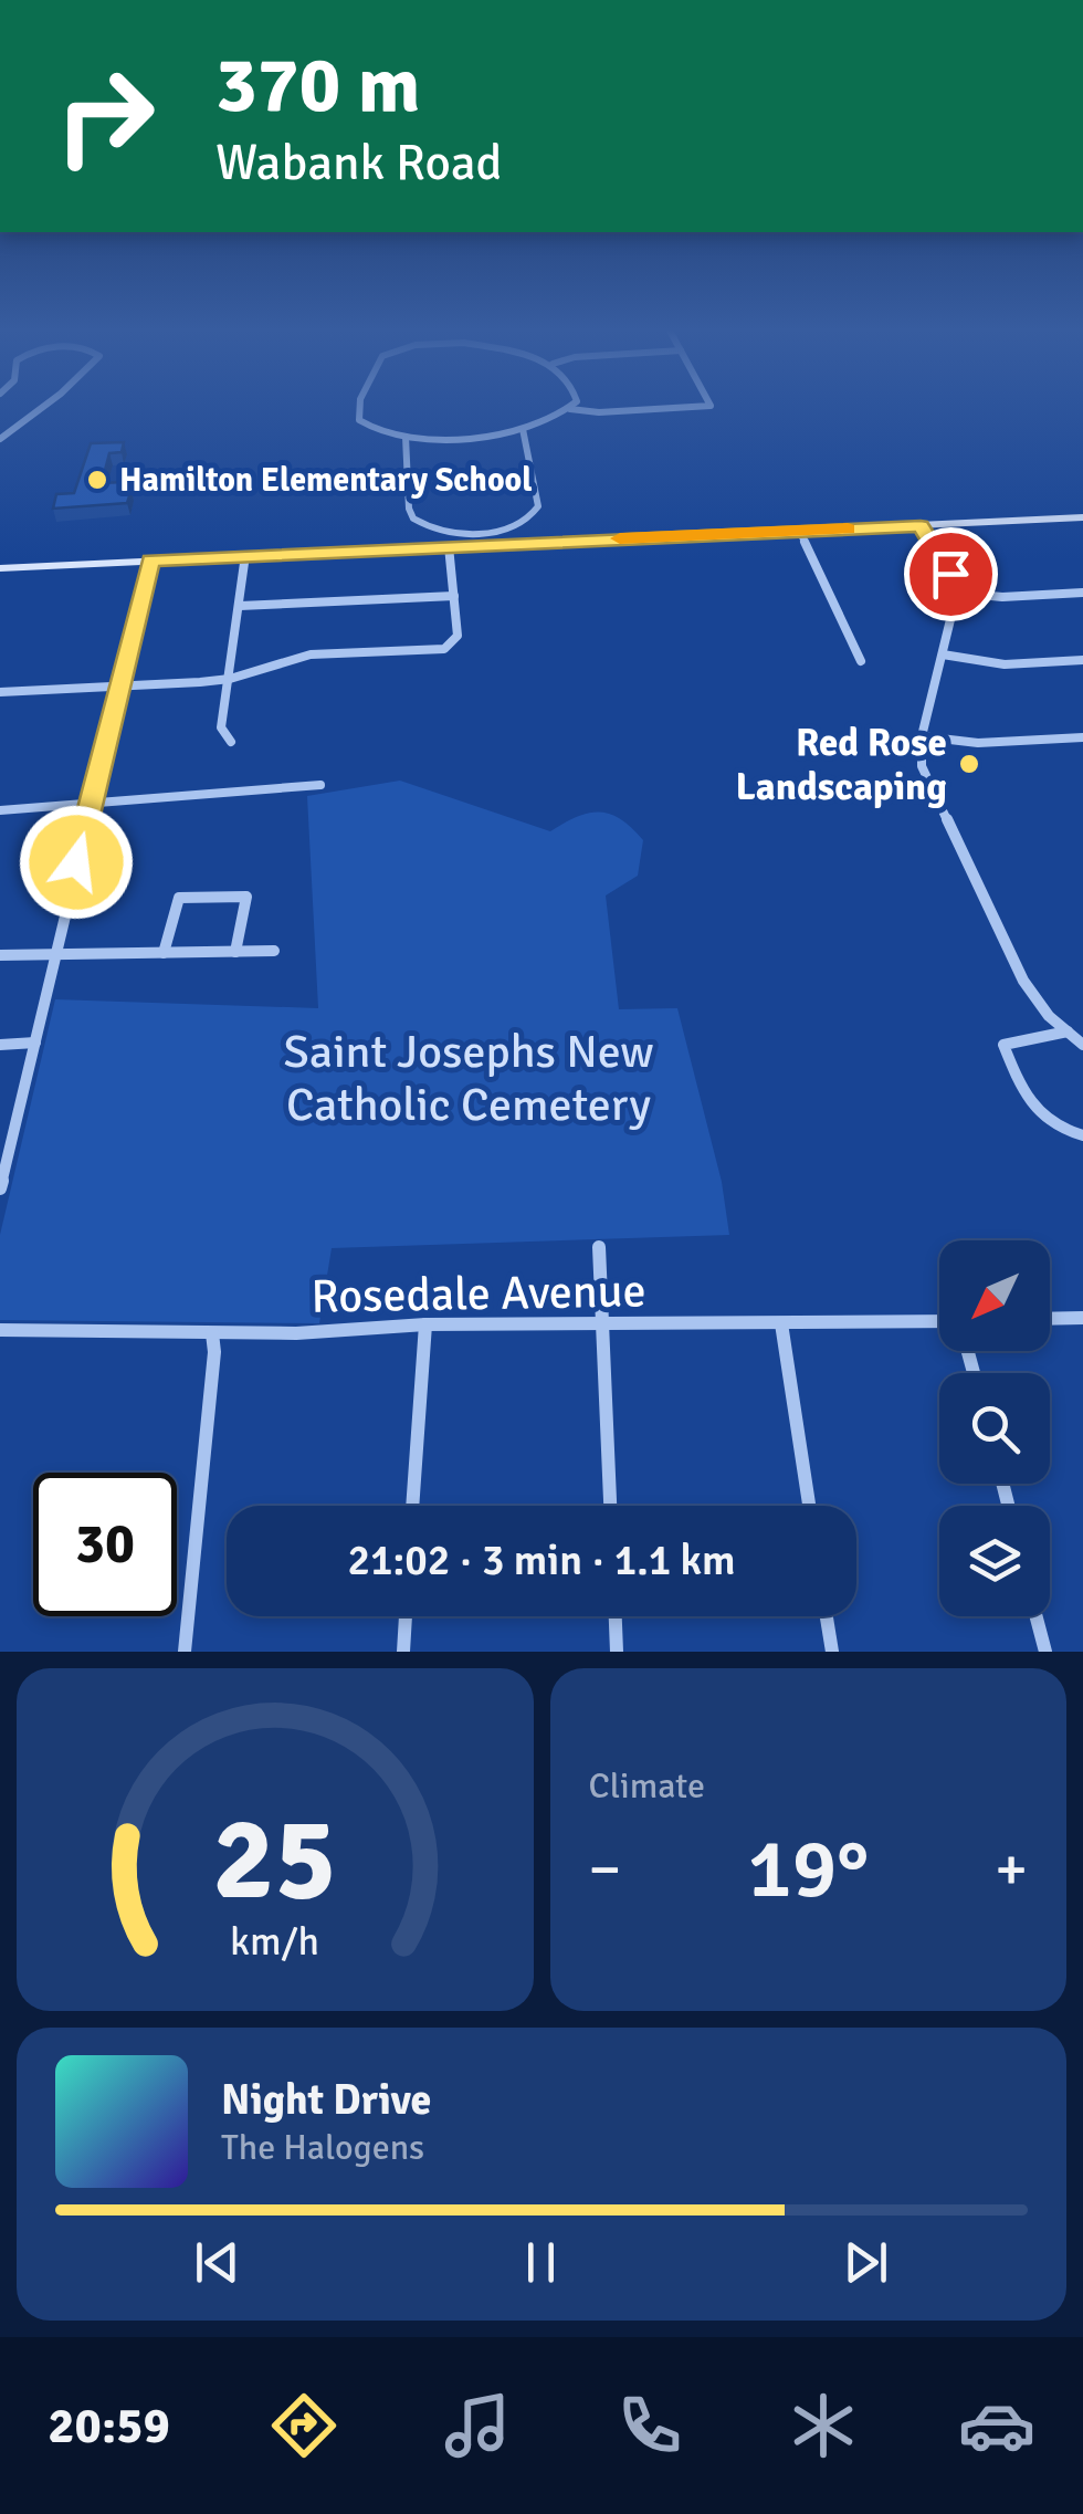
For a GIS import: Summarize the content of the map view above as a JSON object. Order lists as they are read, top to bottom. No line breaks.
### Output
{"streets":{"street":["Rosedale Avenue"]},"parks":["Saint Josephs New Catholic Cemetery"],"places":["Hamilton Elementary School","Red Rose Landscaping"],"north":"bottom left","page":{"turn":["370 m","Wabank Road"],"limit":"30","trip":"21:02 · 3 min · 1.1 km","tile":"Climate","heat":["−","19°","+"],"song":["Night Drive","The Halogens"],"tabs":"20:59","gauge":["25","km/h"]}}
